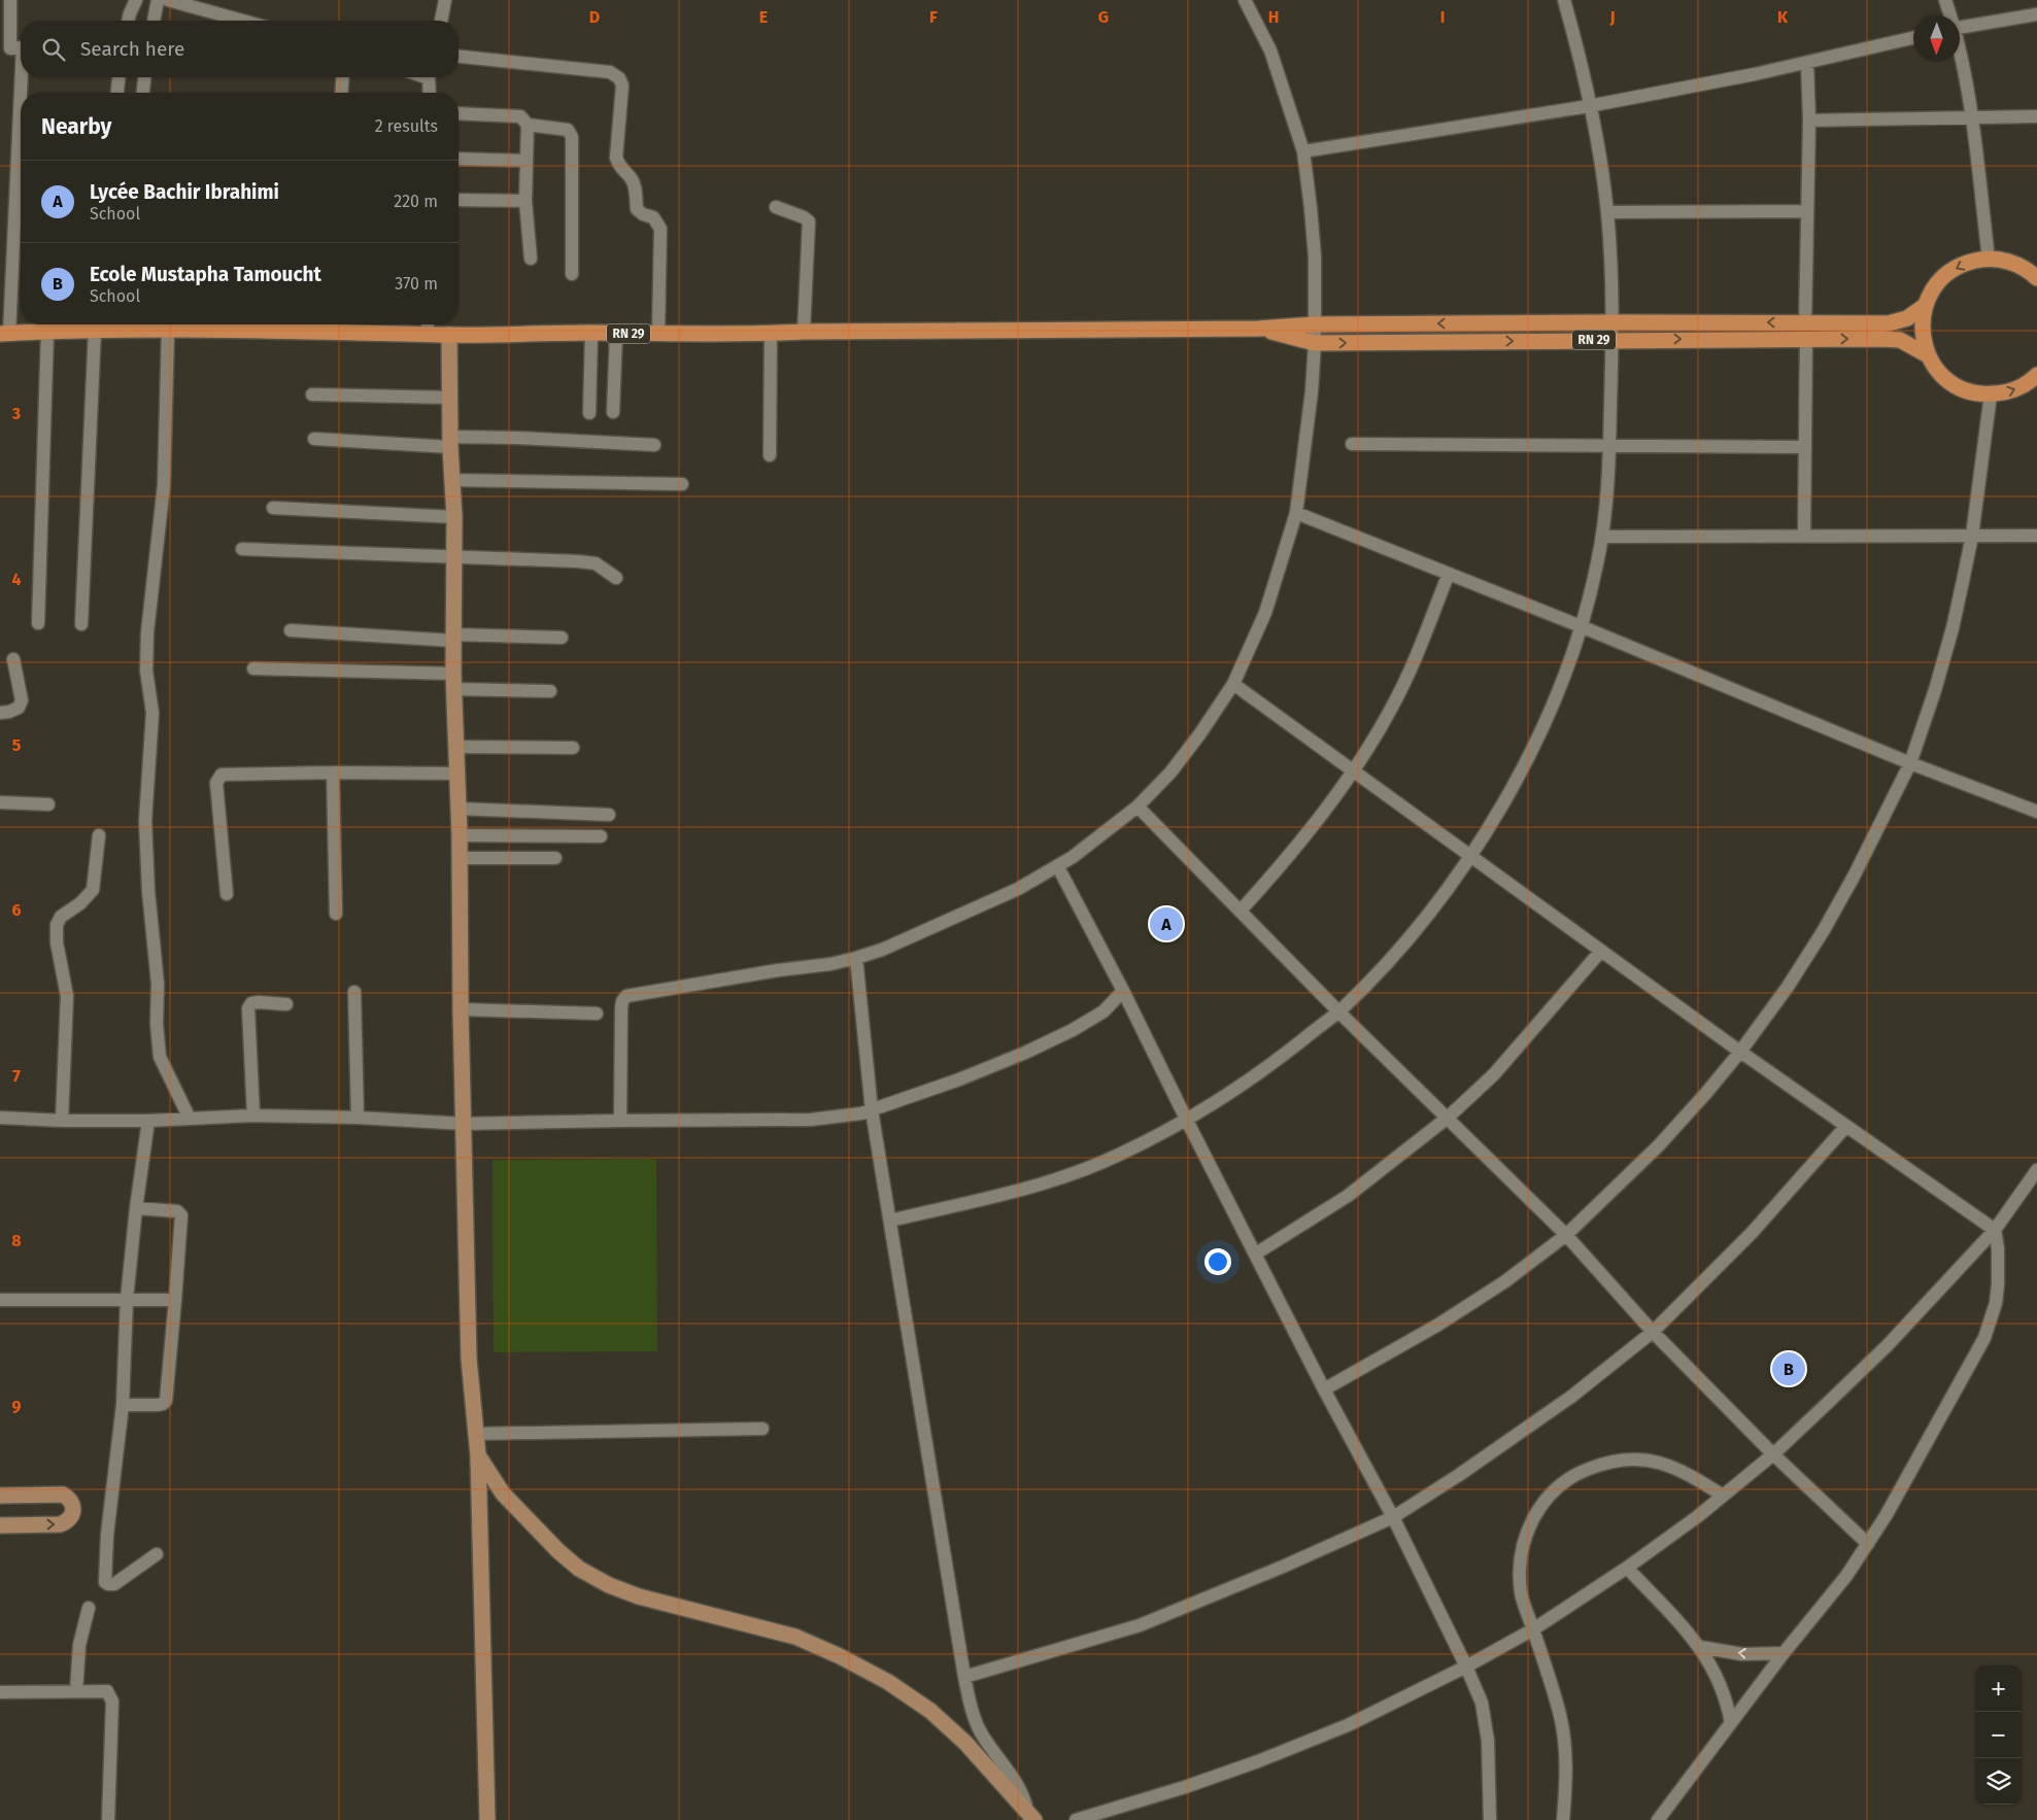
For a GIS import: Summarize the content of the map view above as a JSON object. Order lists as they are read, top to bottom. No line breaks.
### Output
{"streets":{"main road":["RN 29"]},"north":"bottom","page":{"search":"Search here","heading":["Nearby","2 results"],"list":[{"mark":"A","name":"Lycée Bachir Ibrahimi","note":"School","value":"220 m"},{"mark":"B","name":"Ecole Mustapha Tamoucht","note":"School","value":"370 m"}],"pins":["A","B"],"map_buttons":["+","−"]},"grid":{"columns":["D","E","F","G","H","I","J","K"],"rows":["3","4","5","6","7","8","9"]}}
